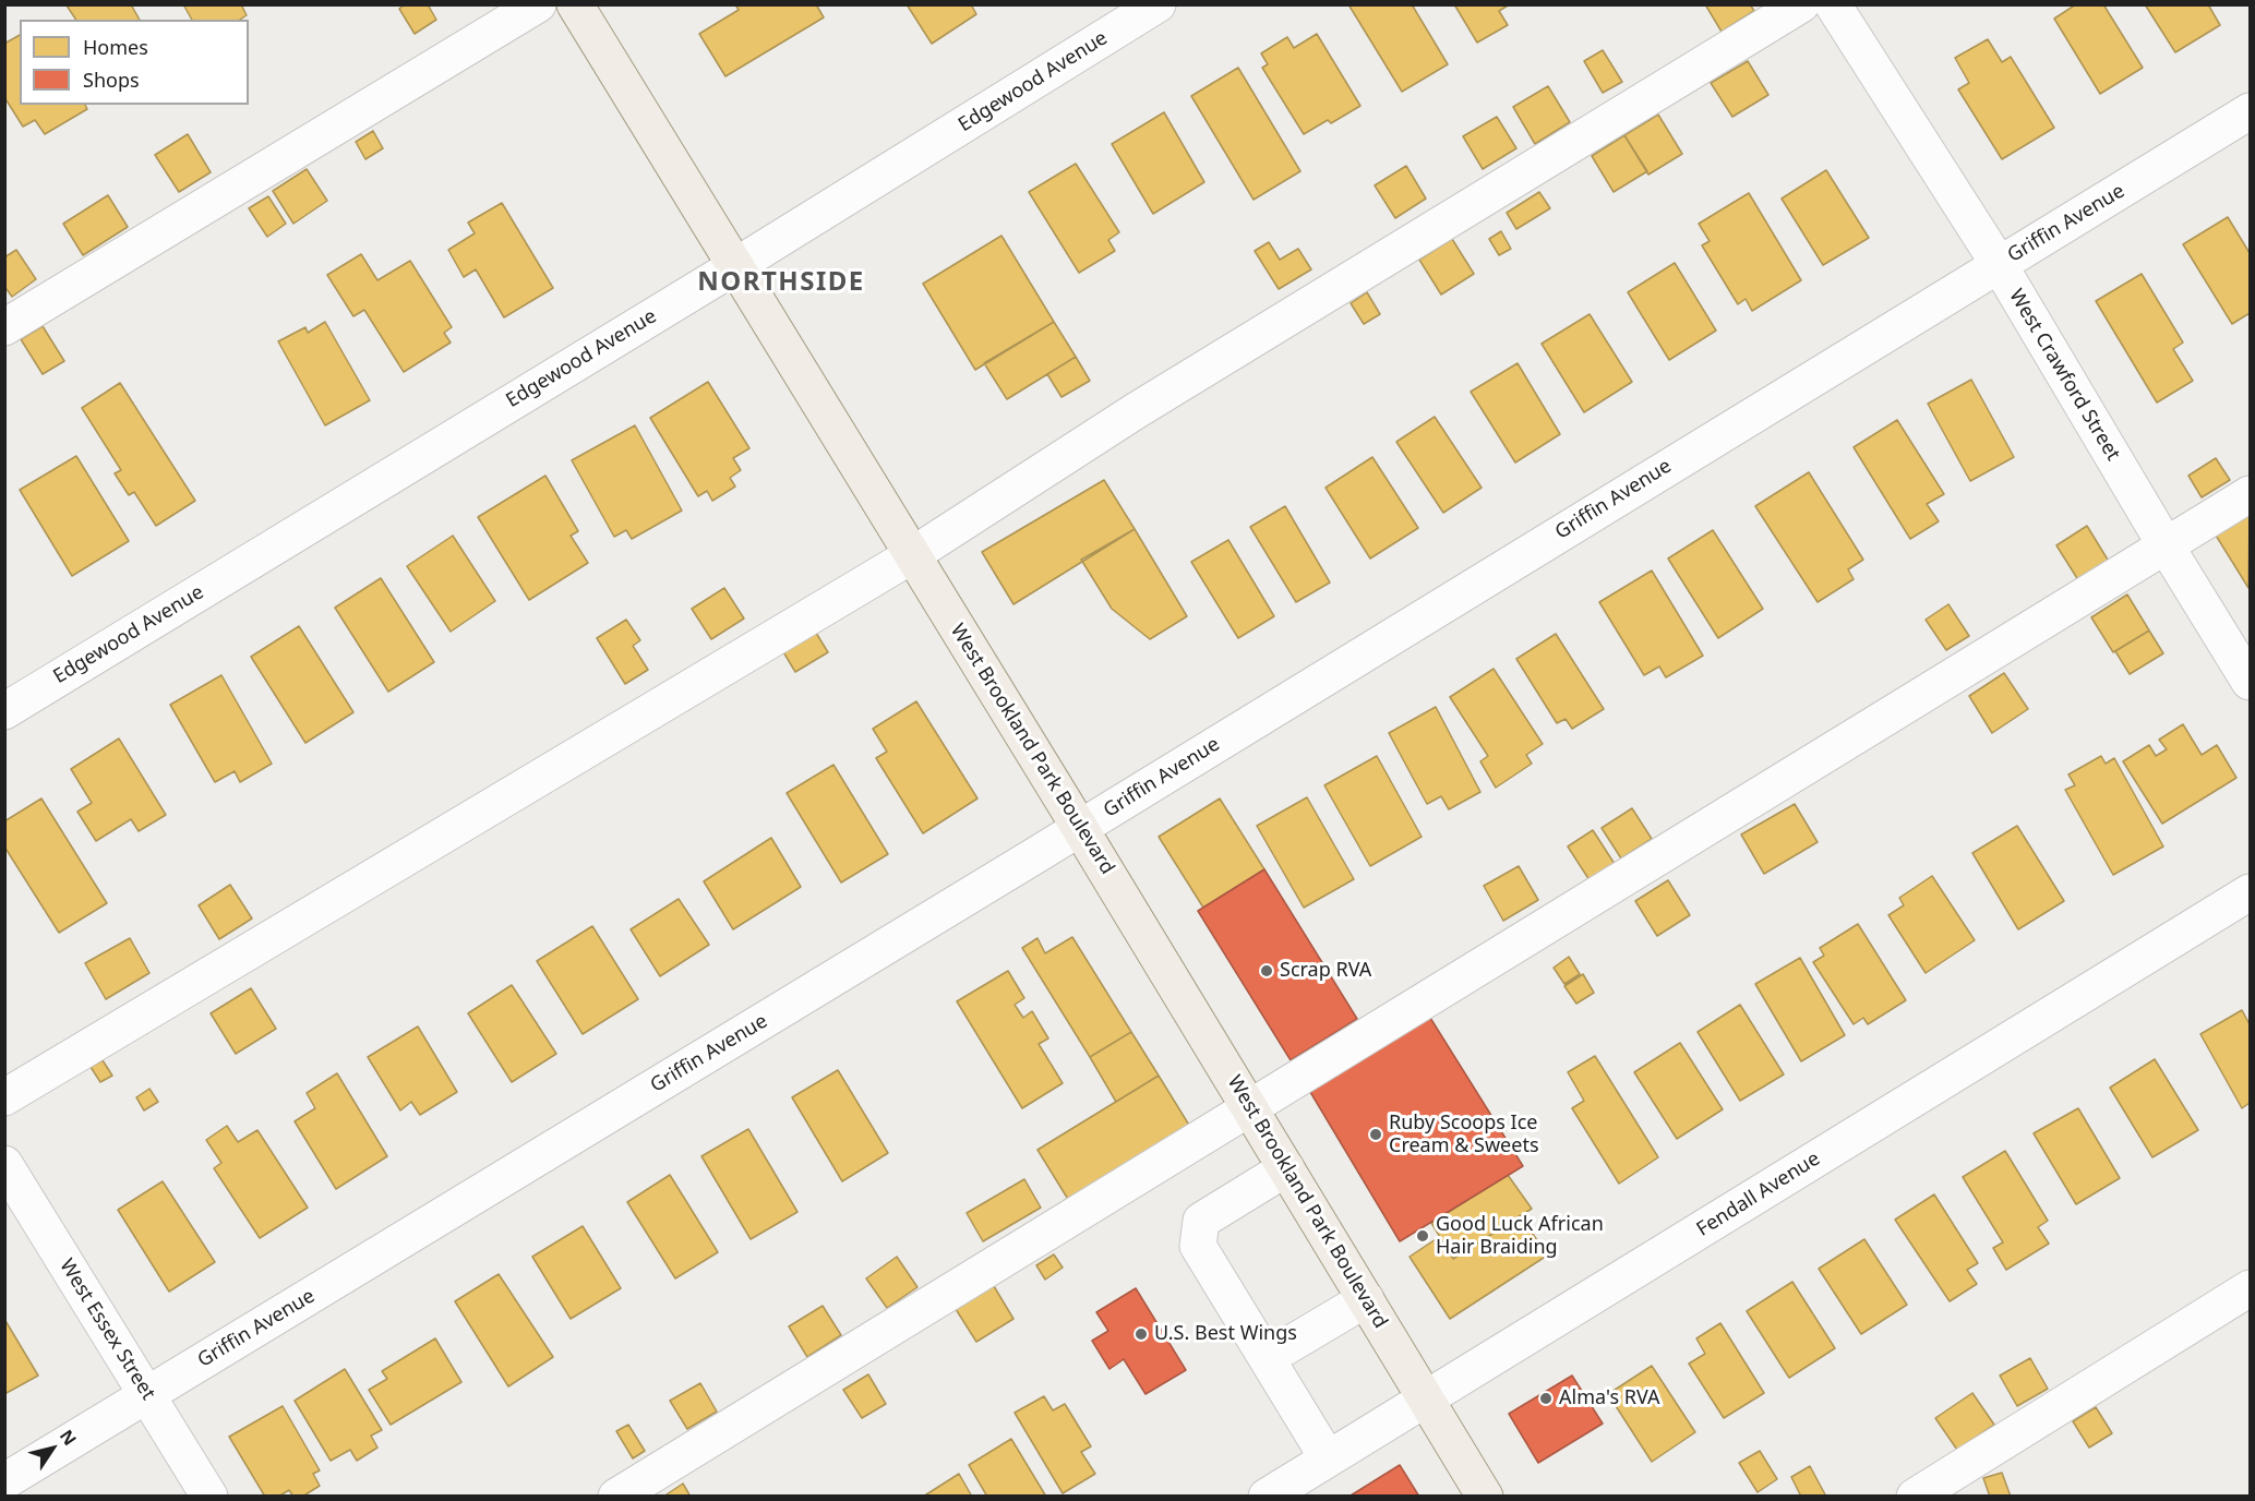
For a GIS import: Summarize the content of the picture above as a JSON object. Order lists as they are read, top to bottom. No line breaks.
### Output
{"streets":{"main road":["West Brookland Park Boulevard"],"street":["Edgewood Avenue","Griffin Avenue","West Crawford Street","Fendall Avenue","West Essex Street"]},"crossings":[["Edgewood Avenue","West Brookland Park Boulevard"],["Griffin Avenue","West Crawford Street"],["Griffin Avenue","West Brookland Park Boulevard"],["Griffin Avenue","West Essex Street"],["West Brookland Park Boulevard","Fendall Avenue"]],"districts":["NORTHSIDE"],"places":["Scrap RVA","Ruby Scoops Ice Cream & Sweets","Good Luck African Hair Braiding","U.S. Best Wings","Alma's RVA"],"legend":["Homes","Shops"],"north":"top right"}
